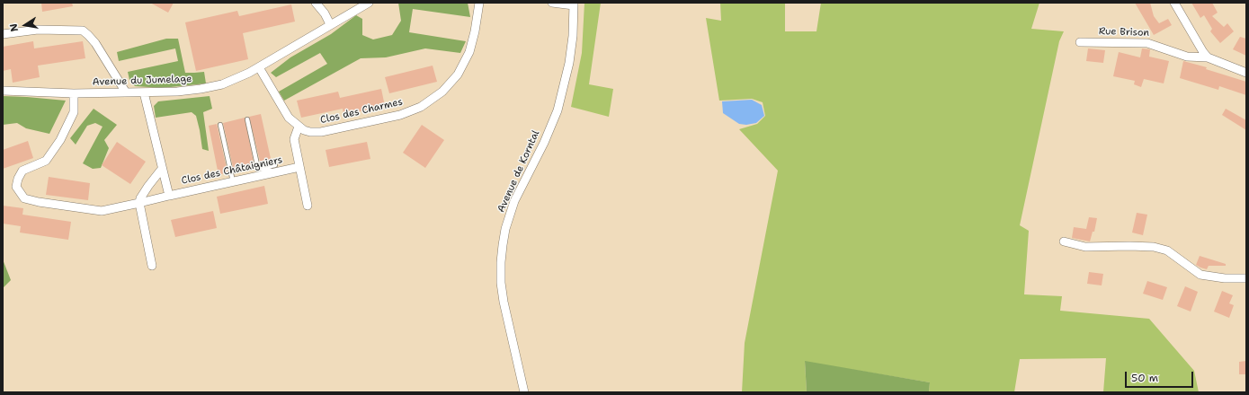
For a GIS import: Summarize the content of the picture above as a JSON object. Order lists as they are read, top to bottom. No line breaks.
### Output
{"streets":{"street":["Rue Brison","Avenue du Jumelage","Clos des Charmes","Clos des Châtaigniers","Avenue de Korntal"]},"crossings":[["Avenue du Jumelage","Clos des Charmes"],["Avenue du Jumelage","Clos des Châtaigniers"]],"scale_bar":"50 m","north":"left"}
